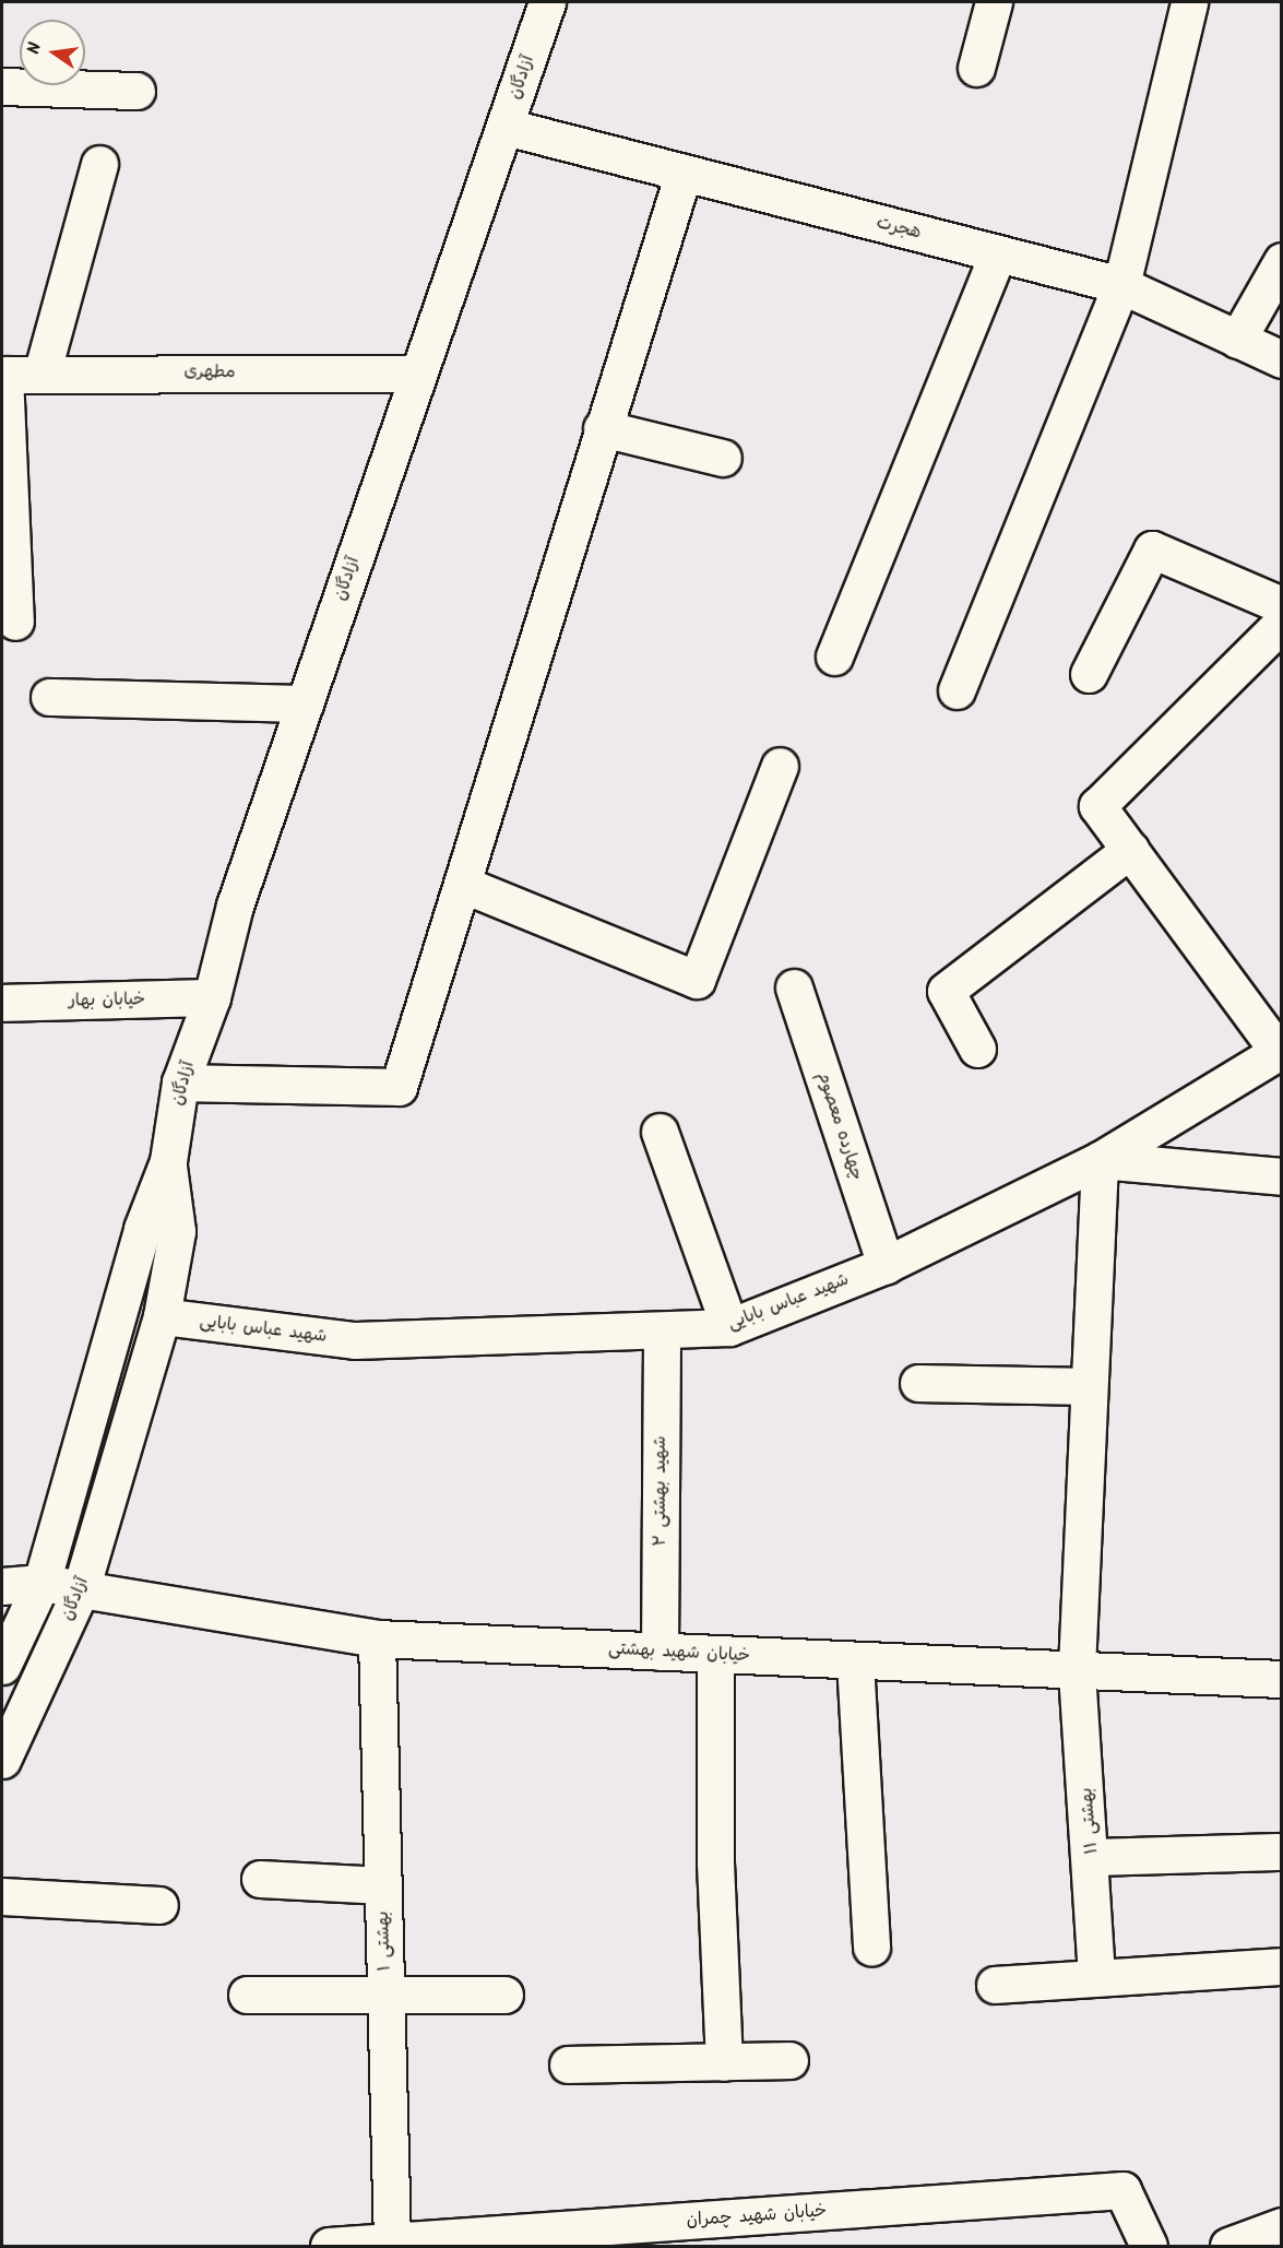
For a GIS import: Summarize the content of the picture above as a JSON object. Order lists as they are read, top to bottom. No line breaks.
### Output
{"streets":{"street":["آزادگان","هجرت","مطهری","خیابان بهار","چهارده معصوم","شهید عباس بابایی","شهید بهشتی ۲","خیابان شهید بهشتی","بهشتی ۱۱","بهشتی ۱","خیابان شهید چمران"]},"crossings":[["آزادگان","هجرت"],["آزادگان","مطهری"],["آزادگان","خیابان بهار"],["آزادگان","شهید عباس بابایی"],["آزادگان","خیابان شهید بهشتی"],["چهارده معصوم","شهید عباس بابایی"],["شهید عباس بابایی","شهید بهشتی ۲"],["شهید عباس بابایی","بهشتی ۱۱"],["شهید بهشتی ۲","خیابان شهید بهشتی"],["خیابان شهید بهشتی","بهشتی ۱۱"],["خیابان شهید بهشتی","بهشتی ۱"],["بهشتی ۱","خیابان شهید چمران"]],"north":"left"}
